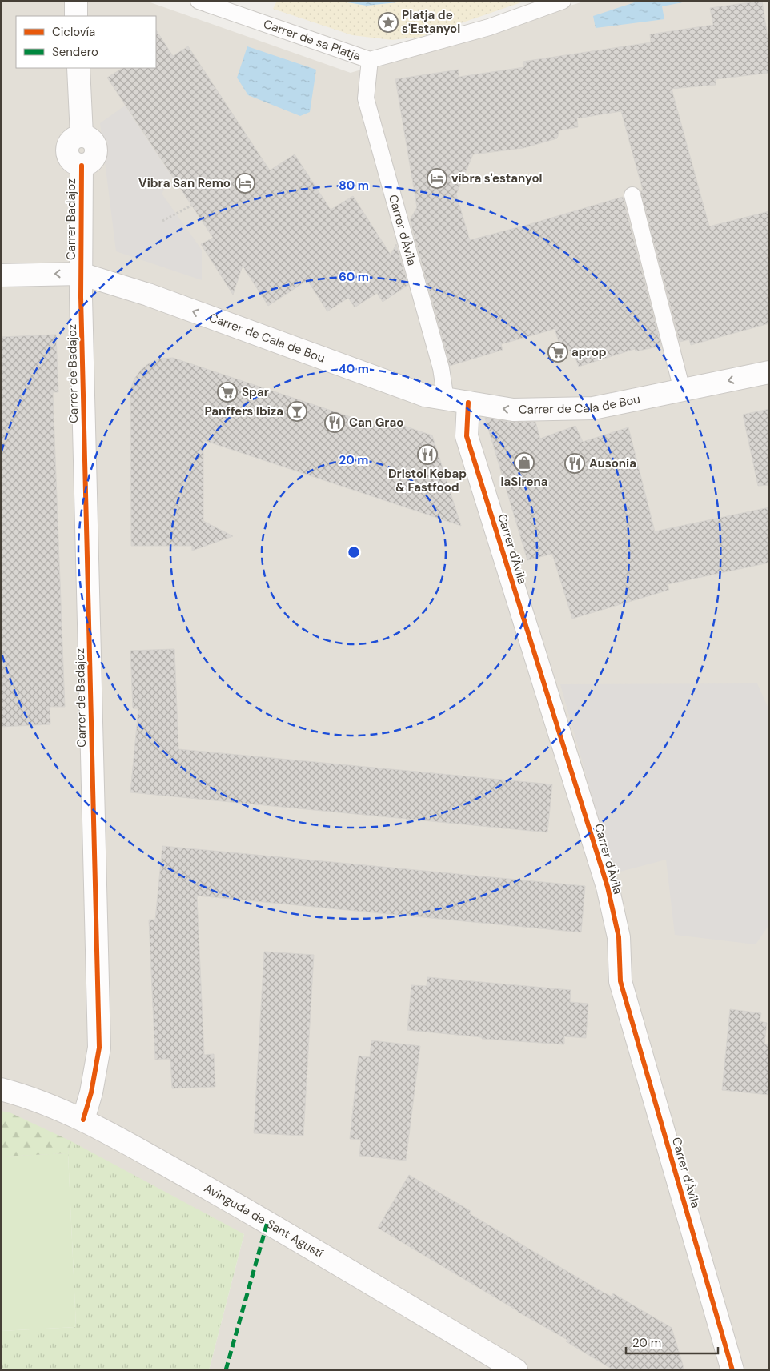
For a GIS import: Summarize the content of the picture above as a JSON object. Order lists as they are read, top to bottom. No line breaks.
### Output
{"streets":{"street":["Carrer Badajoz","Carrer d'Àvila","Carrer de Cala de Bou","Carrer de Badajoz","Avinguda de Sant Agustí"],"lane":["Carrer de sa Platja"]},"crossings":[["Carrer de sa Platja","Carrer d'Àvila"],["Carrer Badajoz","Carrer de Cala de Bou"],["Carrer Badajoz","Carrer de Badajoz"],["Carrer d'Àvila","Carrer de Cala de Bou"],["Carrer de Cala de Bou","Carrer de Badajoz"],["Carrer de Badajoz","Avinguda de Sant Agustí"]],"one_way":["Carrer de Cala de Bou"],"places":{"place":["Platja de s'Estanyol"],"hotel":["vibra s'estanyol","Vibra San Remo"],"supermarket":["aprop","Spar"],"bar":["Panffers Ibiza"],"restaurant":["Can Grao","Dristol Kebap & Fastfood","Ausonia"],"shop":["laSirena"]},"legend":["Ciclovía","Sendero"],"scale_bar":"20 m","rings":["80 m","60 m","40 m","20 m"]}
